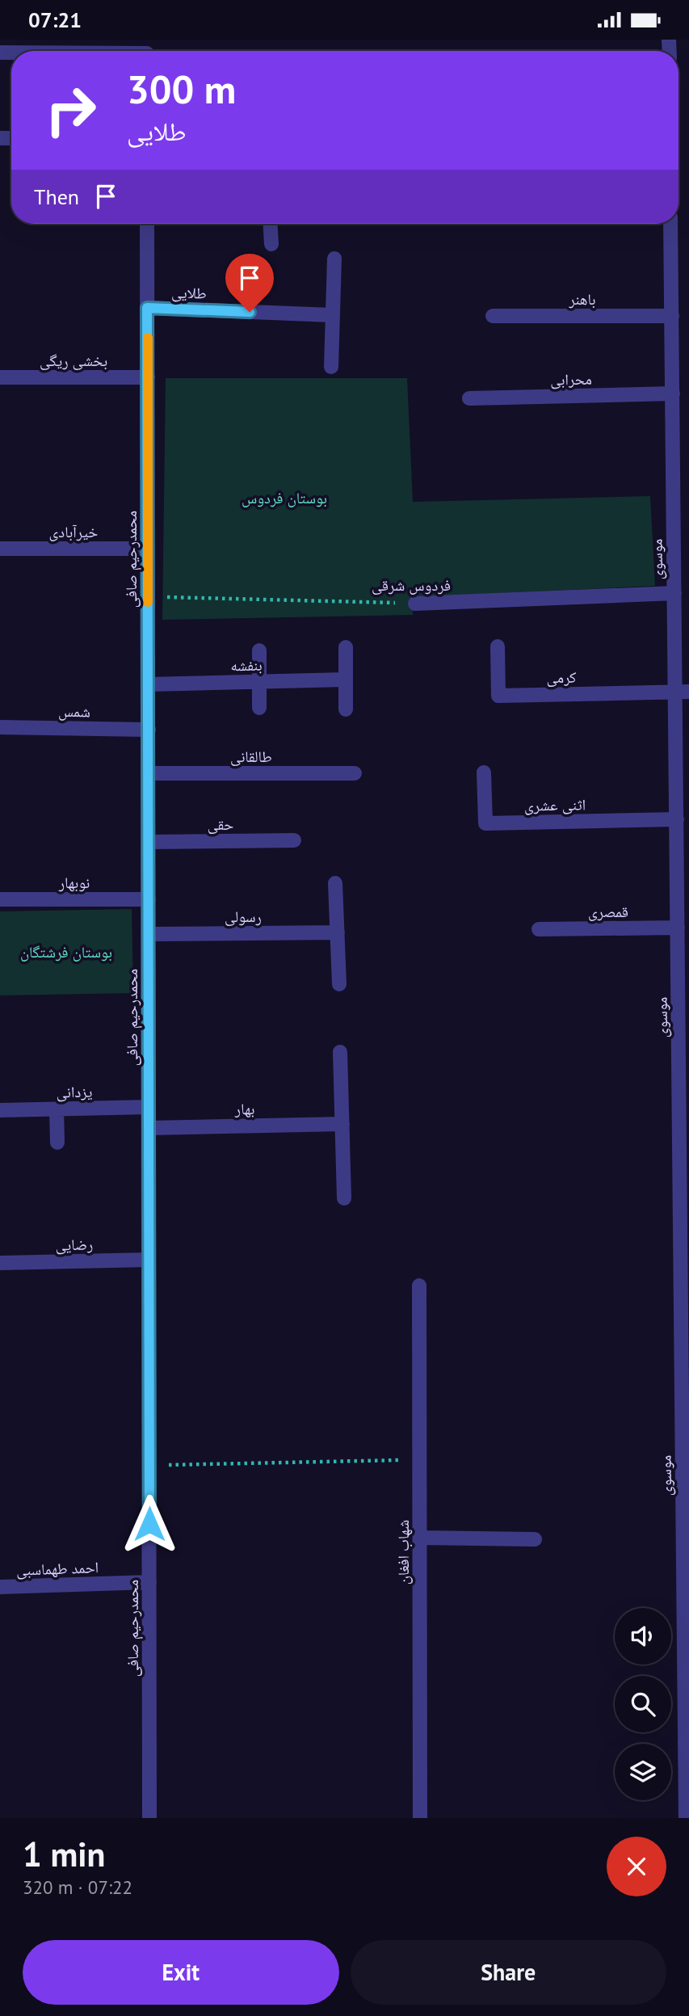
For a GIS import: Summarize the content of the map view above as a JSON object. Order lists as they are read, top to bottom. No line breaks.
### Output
{"streets":{"street":["طلایی","باهنر","بخشی ریگی","محرابی","خیرآبادی","محمدرحیم صافی","موسوی","فردوس شرقی","بنفشه","کرمی","شمس","طالقانی","اثنی عشری","حقی","نوبهار","قمصری","رسولی","یزدانی","بهار","رضایی","شهاب افغان","احمد طهماسبی"]},"crossings":[["طلایی","محمدرحیم صافی"],["باهنر","موسوی"],["بخشی ریگی","محمدرحیم صافی"],["محرابی","موسوی"],["خیرآبادی","محمدرحیم صافی"],["محمدرحیم صافی","فردوس شرقی"],["محمدرحیم صافی","بنفشه"],["محمدرحیم صافی","شمس"],["محمدرحیم صافی","طالقانی"],["محمدرحیم صافی","حقی"],["محمدرحیم صافی","نوبهار"],["محمدرحیم صافی","رسولی"],["محمدرحیم صافی","یزدانی"],["محمدرحیم صافی","بهار"],["محمدرحیم صافی","رضایی"],["محمدرحیم صافی","احمد طهماسبی"],["موسوی","فردوس شرقی"],["موسوی","کرمی"],["موسوی","اثنی عشری"],["موسوی","قمصری"]],"parks":["بوستان فردوس","بوستان فرشتگان"],"page":{"status":"07:21","turn":["300 m","طلایی"],"then":"Then","heading":["1 min","320 m · 07:22"],"buttons":["Exit","Share"]}}
